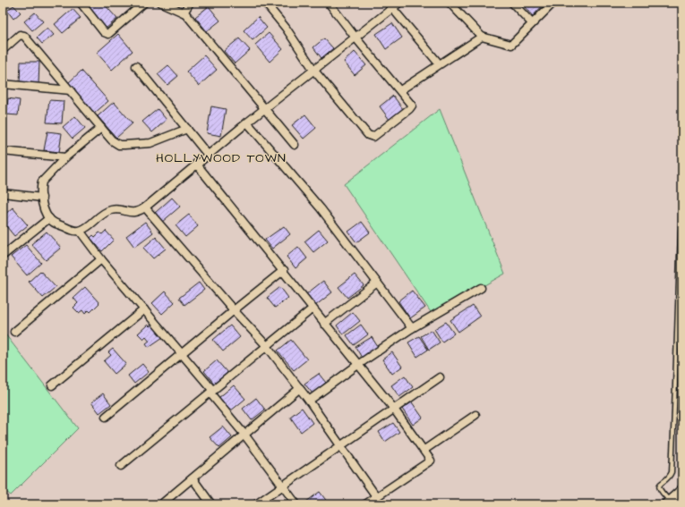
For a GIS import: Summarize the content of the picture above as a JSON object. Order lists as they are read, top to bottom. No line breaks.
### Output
{"districts":["HOLLYWOOD TOWN"]}
